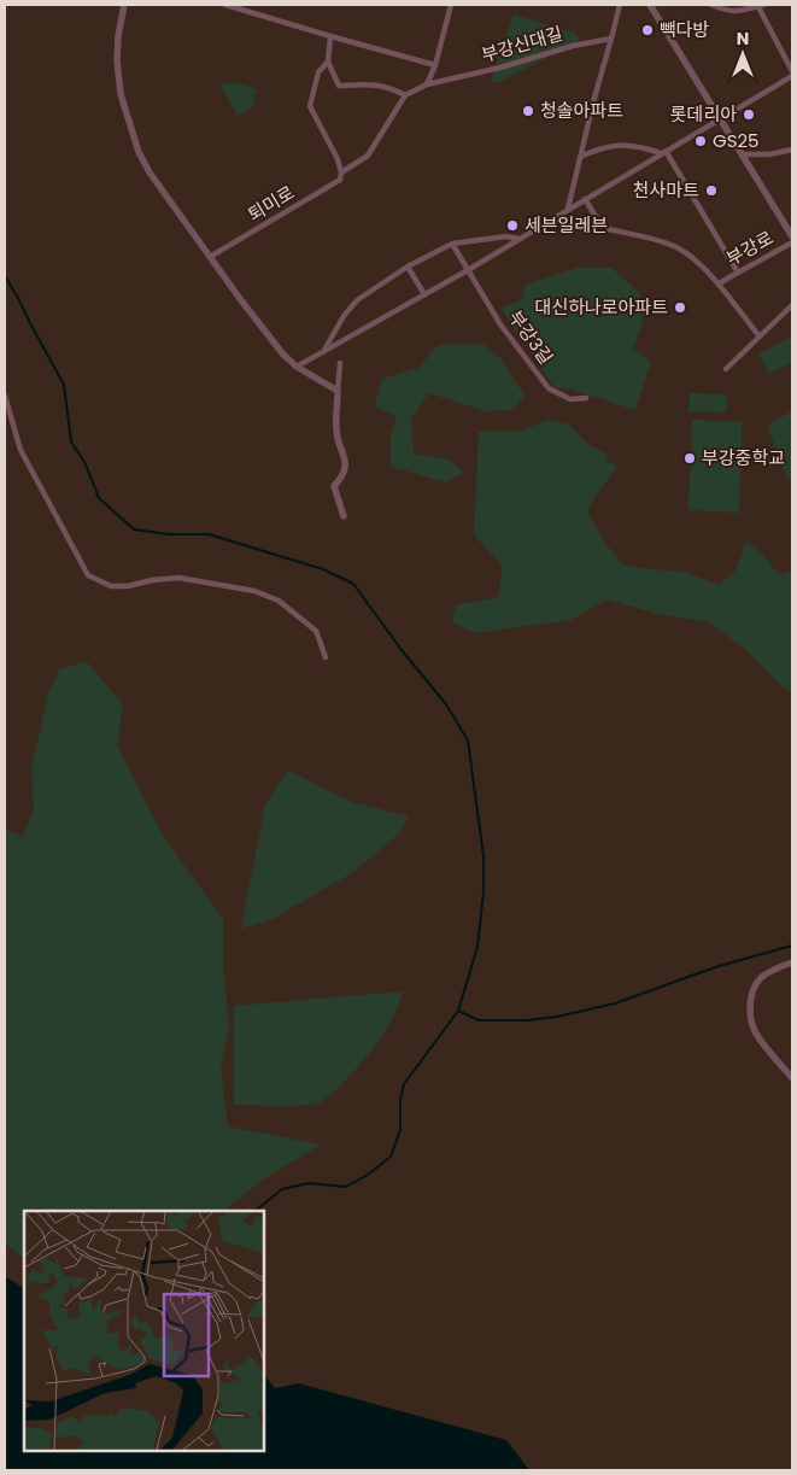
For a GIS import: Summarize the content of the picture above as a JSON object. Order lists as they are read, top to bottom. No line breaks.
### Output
{"streets":{"street":["부강신대길","퇴미로","부강로","부강3길"]},"places":["빽다방","청솔아파트","롯데리아","GS25","천사마트","세븐일레븐","대신하나로아파트","부강중학교"],"north":"top"}
